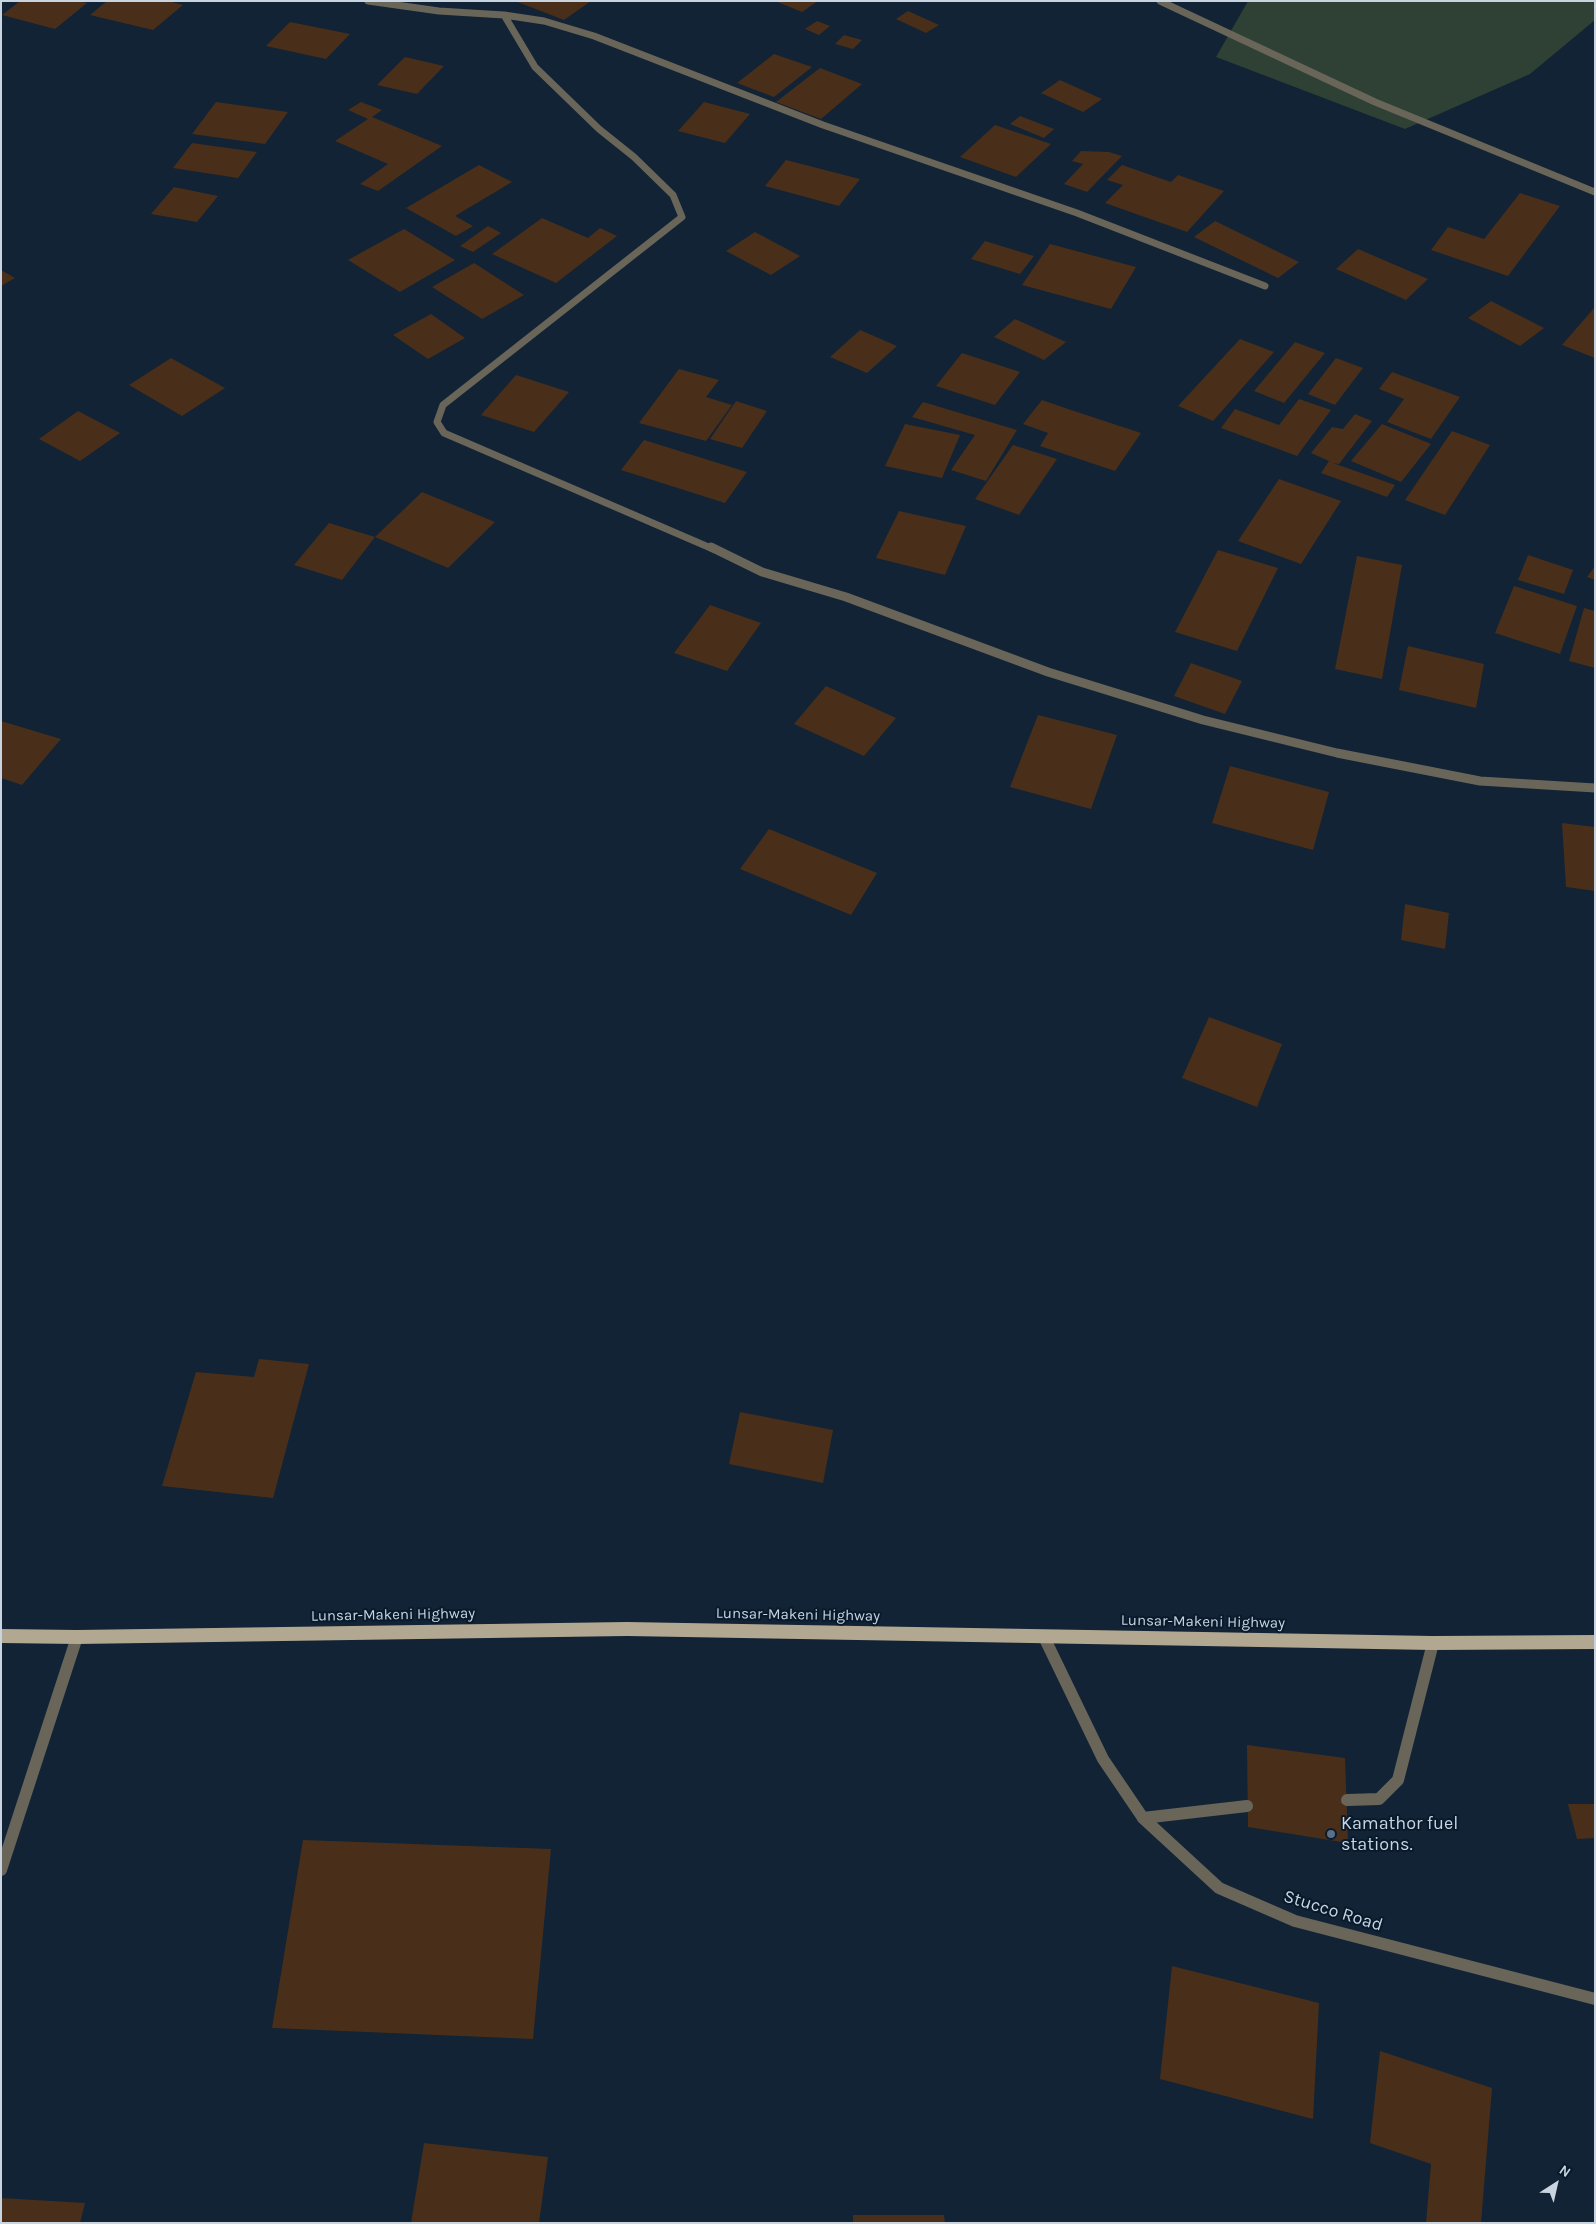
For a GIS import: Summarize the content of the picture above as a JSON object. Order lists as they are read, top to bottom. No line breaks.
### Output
{"streets":{"main road":["Lunsar-Makeni Highway"],"street":["Stucco Road"]},"crossings":[["Lunsar-Makeni Highway","Stucco Road"]],"places":["Kamathor fuel stations."],"north":"top right"}
